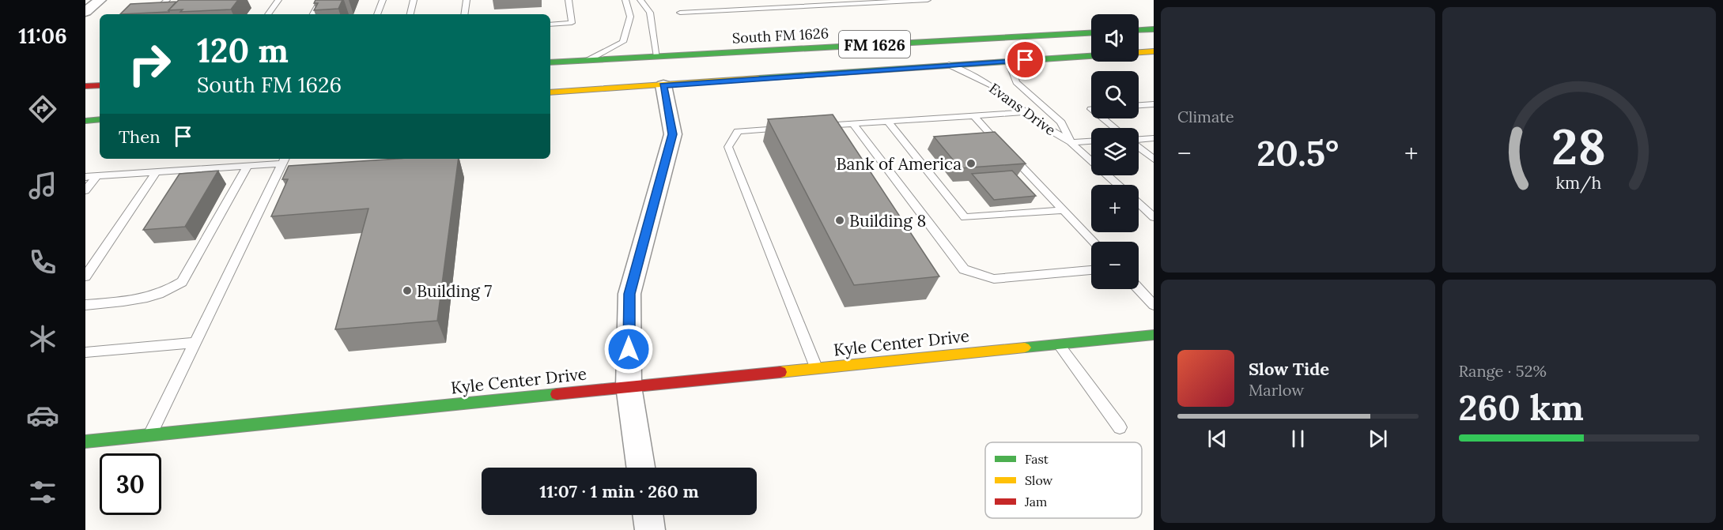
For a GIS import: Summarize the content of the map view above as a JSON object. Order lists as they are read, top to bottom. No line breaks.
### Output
{"streets":{"main road":["South FM 1626","FM 1626","Kyle Center Drive"],"lane":["Evans Drive"]},"crossings":[["FM 1626","Evans Drive"]],"places":["Bank of America","Building 8","Building 7"],"legend":["Fast","Slow","Jam"],"page":{"tabs":"11:06","tile":["Climate",["Range · 52%","260 km"]],"map_buttons":["+","−"],"turn":["120 m","South FM 1626"],"then":"Then","heat":["−","20.5°","+"],"song":["Slow Tide","Marlow"],"limit":"30","trip":"11:07 · 1 min · 260 m","gauge":["28","km/h"]}}
